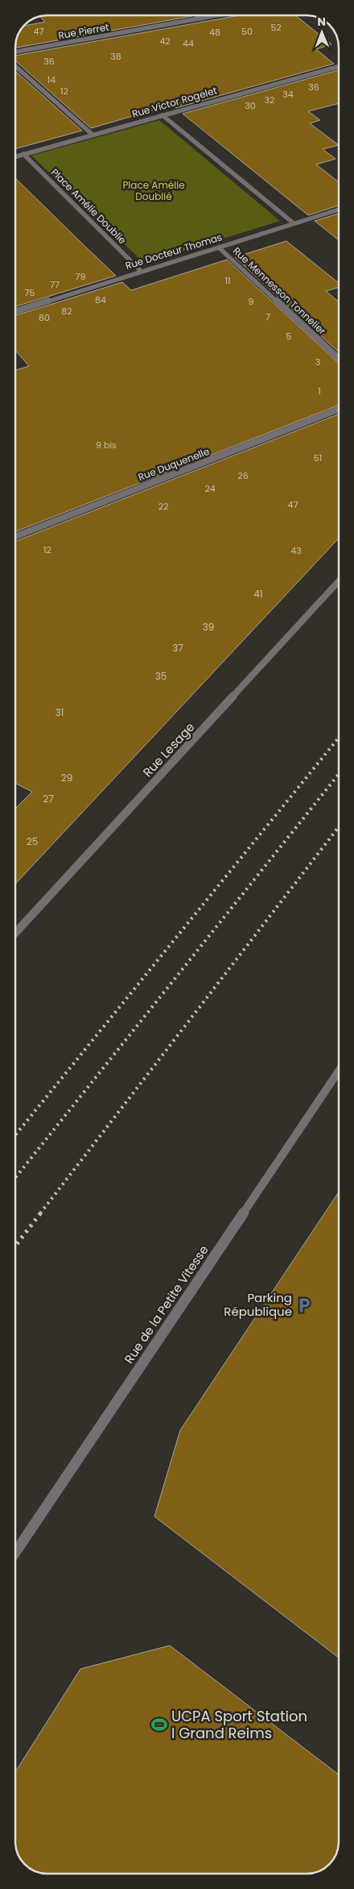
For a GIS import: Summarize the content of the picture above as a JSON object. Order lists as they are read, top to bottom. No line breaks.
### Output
{"streets":{"street":["Rue Pierret","Rue Victor Rogelet","Place Amélie Doublie","Rue Docteur Thomas","Rue Mennesson Tonnelier","Rue Duquenelle","Rue Lesage","Rue de la Petite Vitesse"]},"crossings":[["Rue Victor Rogelet","Place Amélie Doublie"],["Place Amélie Doublie","Rue Docteur Thomas"],["Rue Docteur Thomas","Rue Mennesson Tonnelier"]],"parks":["Place Amélie Doublié"],"places":{"parking":["Parking République"],"sports":["UCPA Sport Station I Grand Reims"]},"house_numbers":["52","47","50","48","42","44","38","36","14","36","12","34","32","30","79","11","77","75","84","9","82","7","80","5","3","1","9 bis","51","26","24","47","22","12","43","41","39","37","35","31","29","27","25"],"north":"top"}
